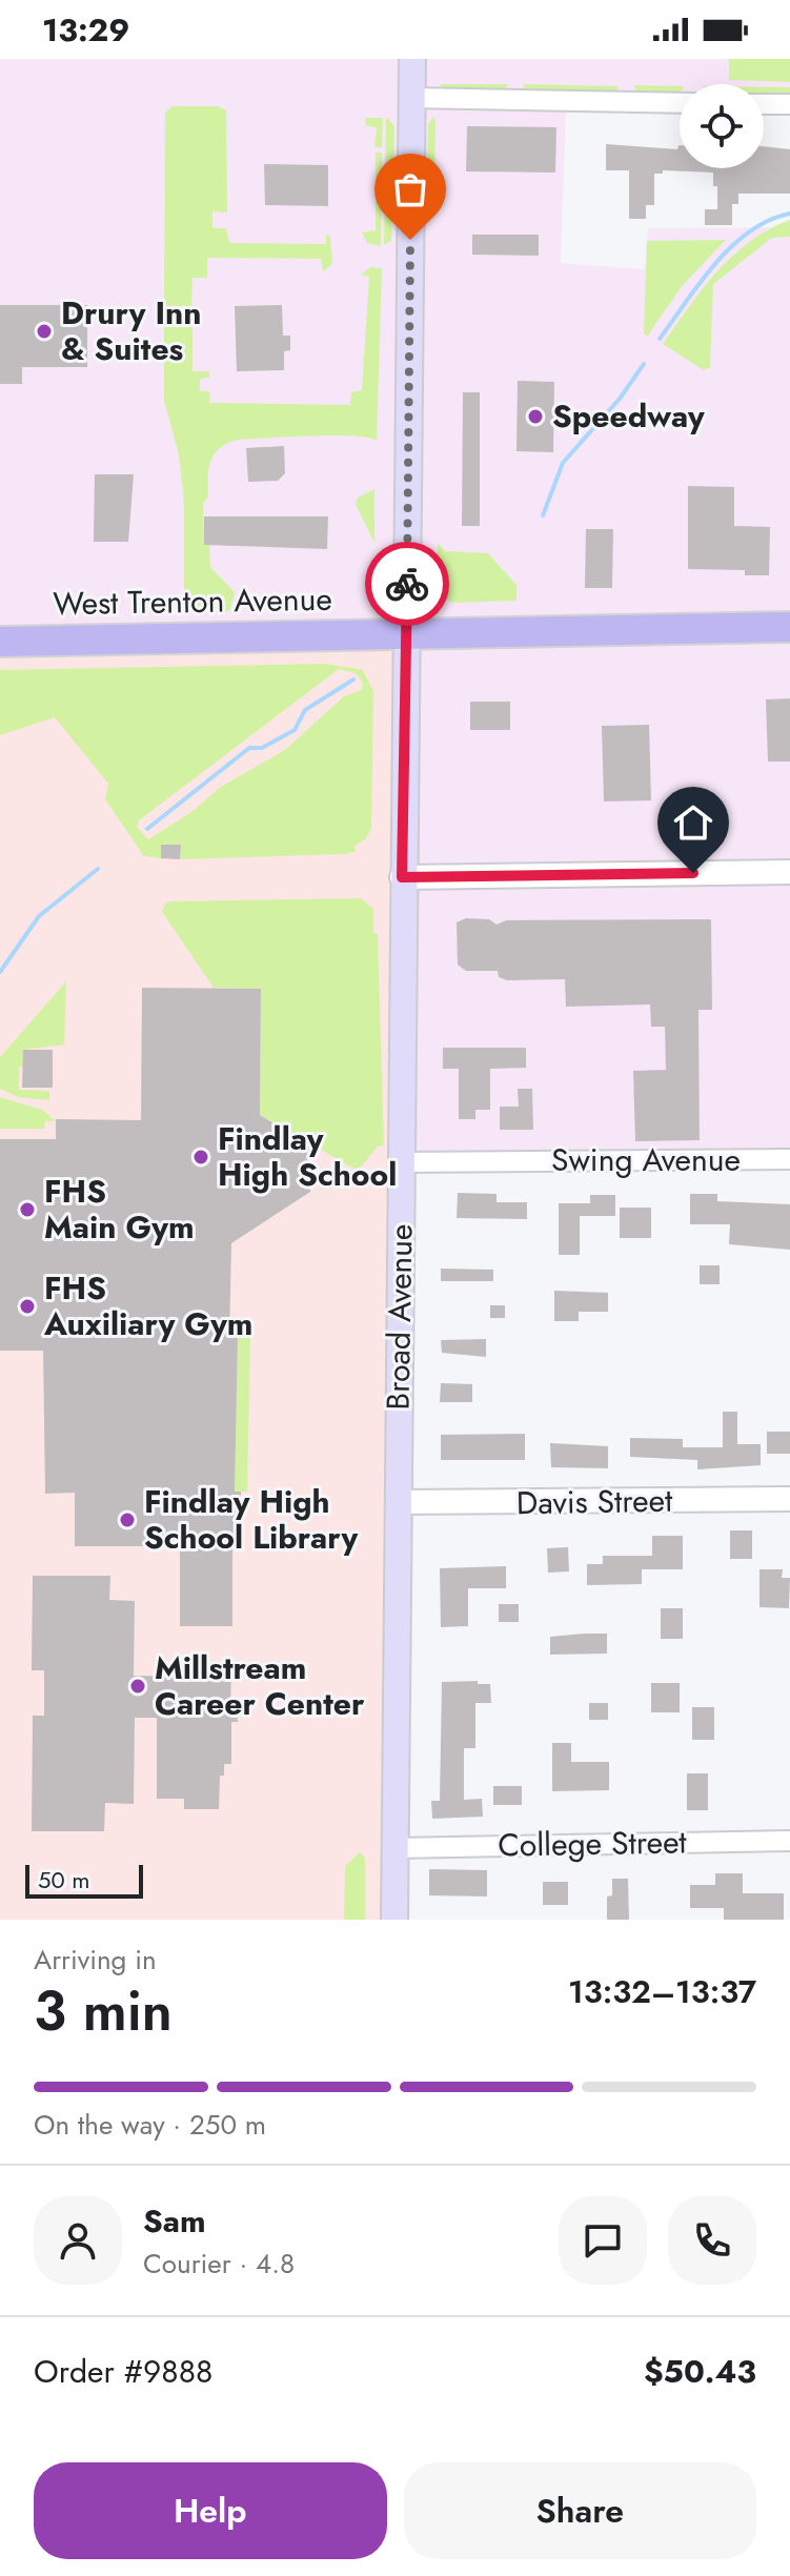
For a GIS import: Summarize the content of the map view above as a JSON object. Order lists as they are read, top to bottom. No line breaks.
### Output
{"streets":{"main road":["West Trenton Avenue","Broad Avenue"],"street":["Swing Avenue","Davis Street","College Street"]},"crossings":[["West Trenton Avenue","Broad Avenue"],["Swing Avenue","Broad Avenue"],["Broad Avenue","Davis Street"],["Broad Avenue","College Street"]],"places":["Drury Inn & Suites","Speedway","Findlay High School","FHS Main Gym","FHS Auxiliary Gym","Findlay High School Library","Millstream Career Center"],"scale_bar":"50 m","page":{"status":"13:29","scale":"50 m","heading":["3 min","Arriving in","13:32–13:37"],"panel":["Sam","Courier · 4.8","Order #9888","$50.43"],"bar":"On the way · 250 m","buttons":["Help","Share"]}}
